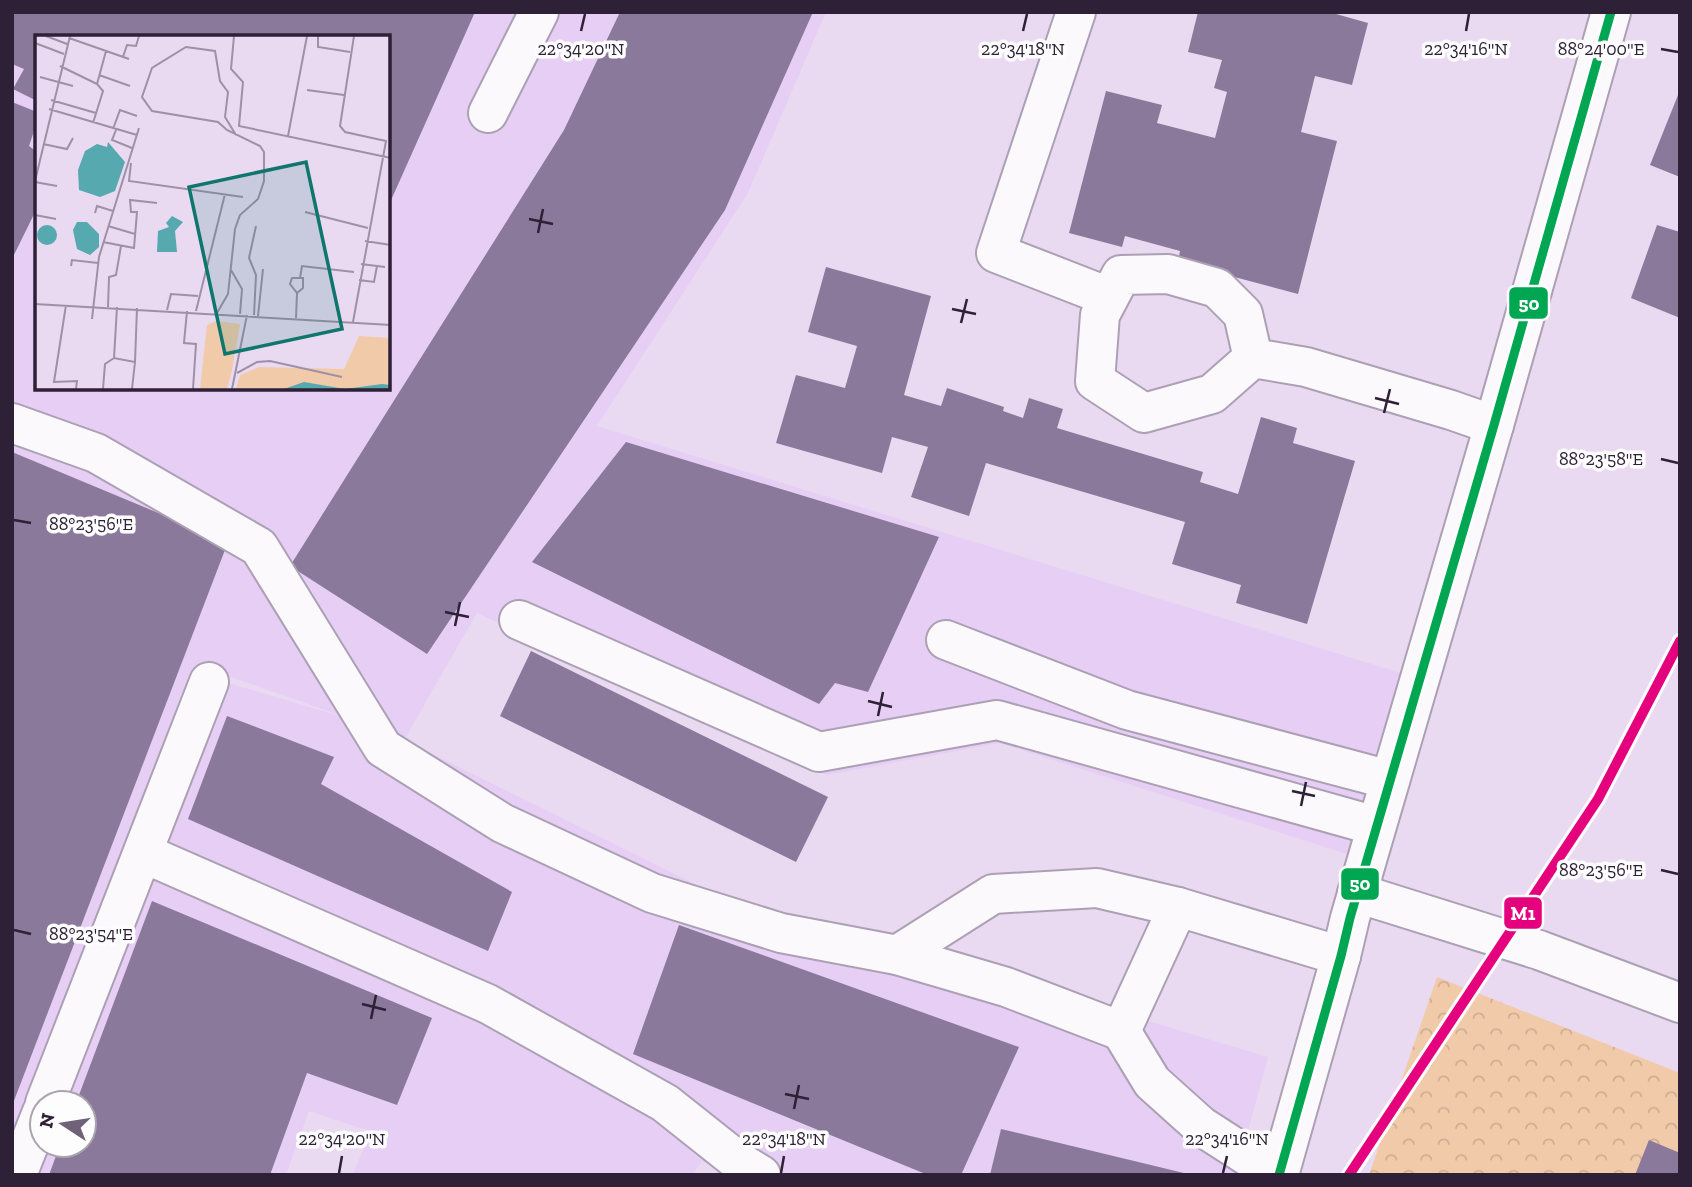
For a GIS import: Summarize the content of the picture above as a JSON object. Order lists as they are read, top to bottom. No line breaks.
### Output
{"lines":["transit line 50","transit line M1"],"north":"left","coordinates":["22°34'20\"N","22°34'18\"N","22°34'16\"N","88°24'00\"E","88°23'58\"E","88°23'56\"E","88°23'54\"E"]}
